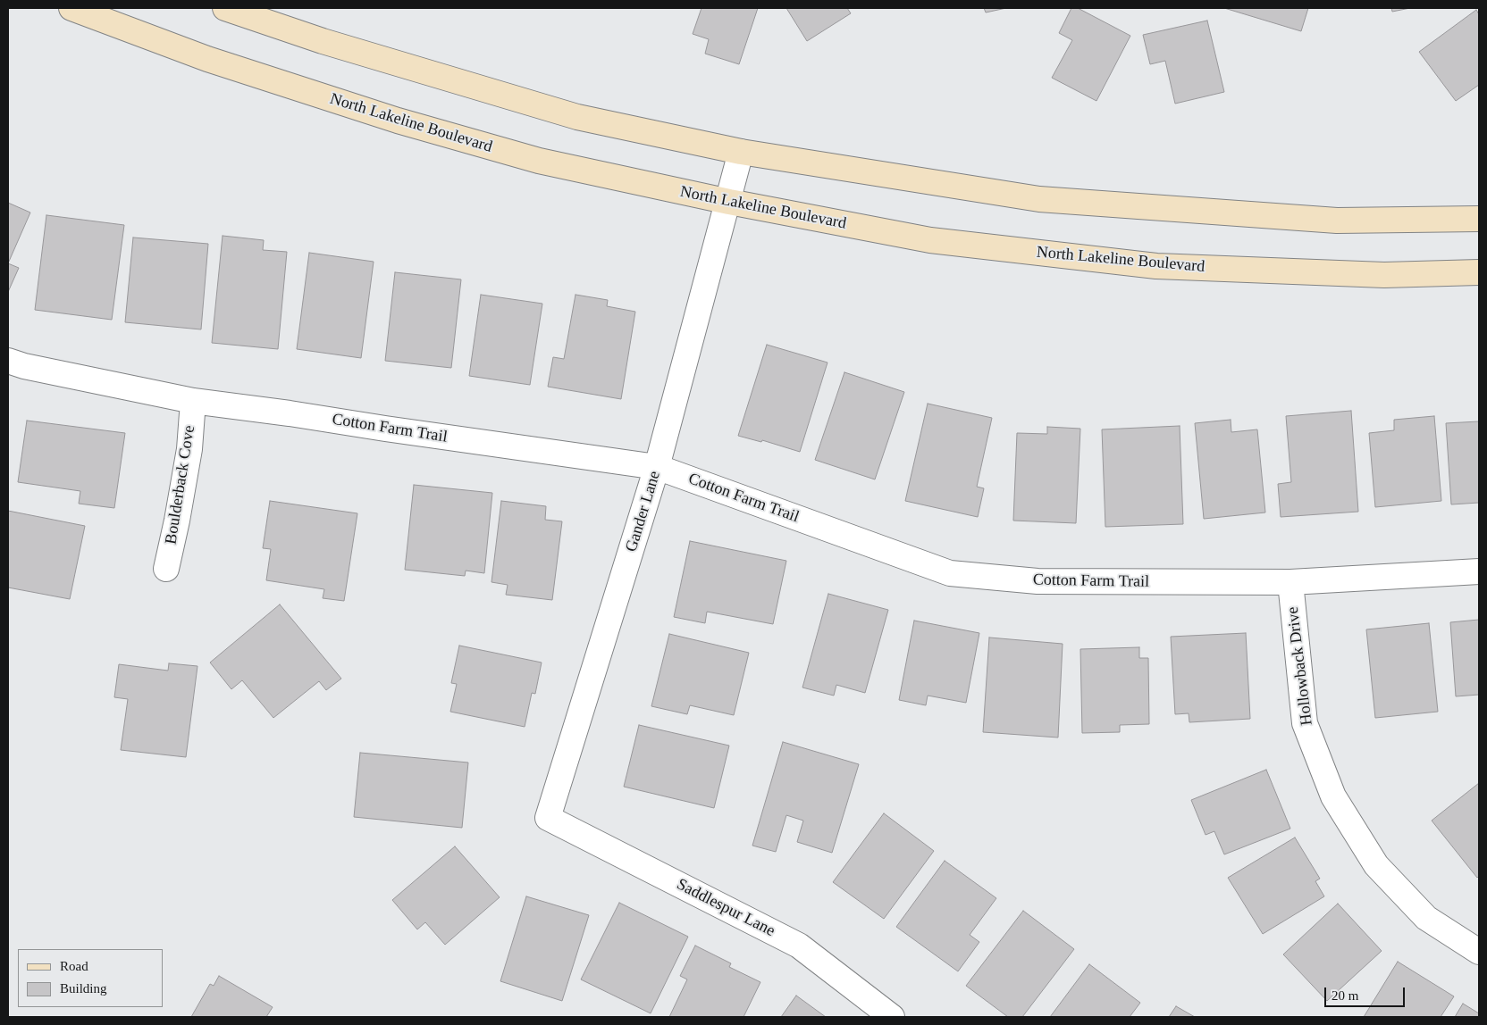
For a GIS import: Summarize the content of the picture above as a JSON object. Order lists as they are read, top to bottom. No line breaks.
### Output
{"streets":{"main road":["North Lakeline Boulevard"],"street":["Cotton Farm Trail","Boulderback Cove","Gander Lane","Hollowback Drive","Saddlespur Lane"]},"crossings":[["North Lakeline Boulevard","Gander Lane"],["Cotton Farm Trail","Boulderback Cove"],["Cotton Farm Trail","Gander Lane"],["Cotton Farm Trail","Hollowback Drive"],["Gander Lane","Saddlespur Lane"]],"legend":["Road","Building"],"scale_bar":"20 m"}
